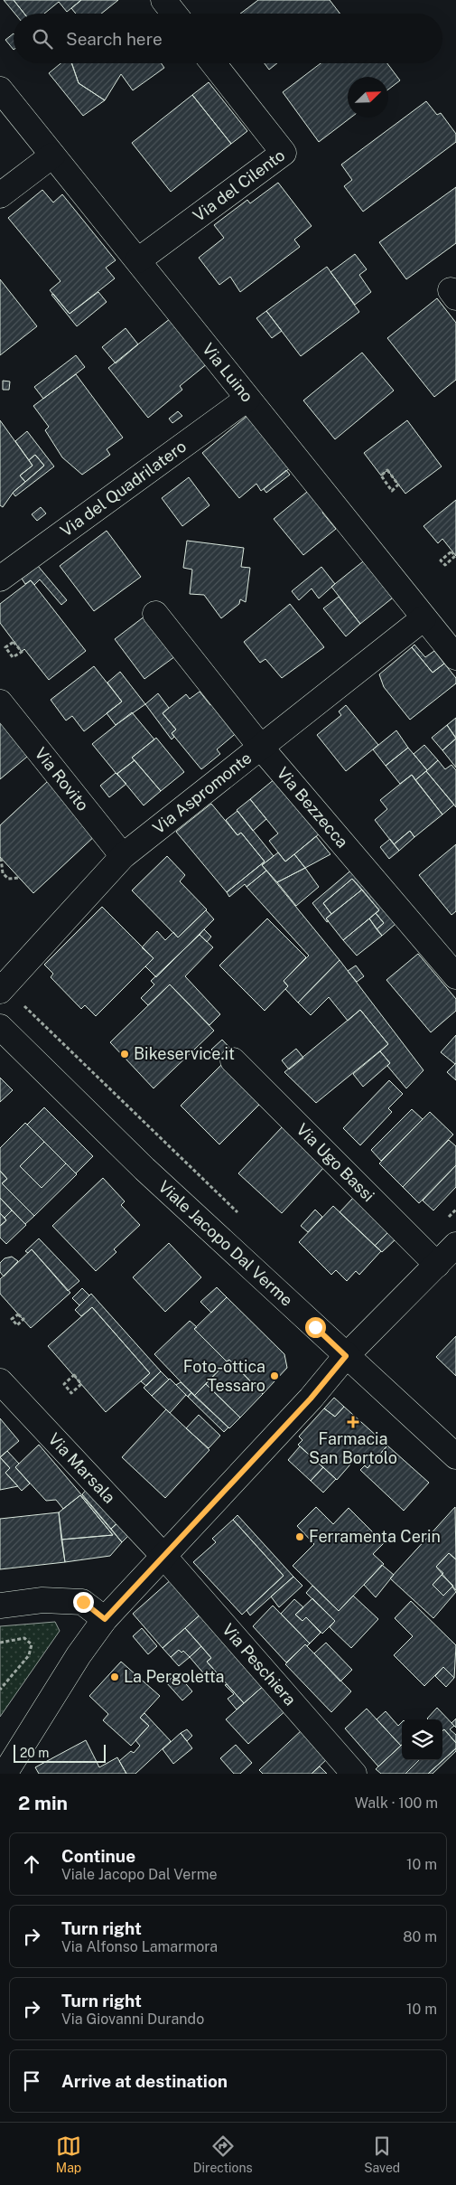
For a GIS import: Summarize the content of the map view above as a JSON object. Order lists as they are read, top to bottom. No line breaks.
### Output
{"streets":{"street":["Via del Cilento","Via Luino","Via del Quadrilatero","Via Rovito","Via Aspromonte","Via Bezzecca","Via Ugo Bassi","Viale Jacopo Dal Verme","Via Marsala","Via Peschiera"]},"crossings":[["Via del Cilento","Via Luino"],["Via Luino","Via del Quadrilatero"],["Via Luino","Via Aspromonte"],["Via Rovito","Via Aspromonte"],["Via Aspromonte","Via Bezzecca"],["Via Marsala","Via Peschiera"]],"places":{"other":["Bikeservice.it","Foto-ottica Tessaro","Ferramenta Cerin","La Pergoletta"],"health":["Farmacia San Bortolo"]},"scale_bar":"20 m","north":"top right","page":{"search":"Search here","scale":"20 m","heading":["2 min","Walk · 100 m"],"list":[["Continue","Viale Jacopo Dal Verme","10 m"],["Turn right","Via Alfonso Lamarmora","80 m"],["Turn right","Via Giovanni Durando","10 m"],"Arrive at destination"],"nav":["Map","Directions","Saved"]}}
